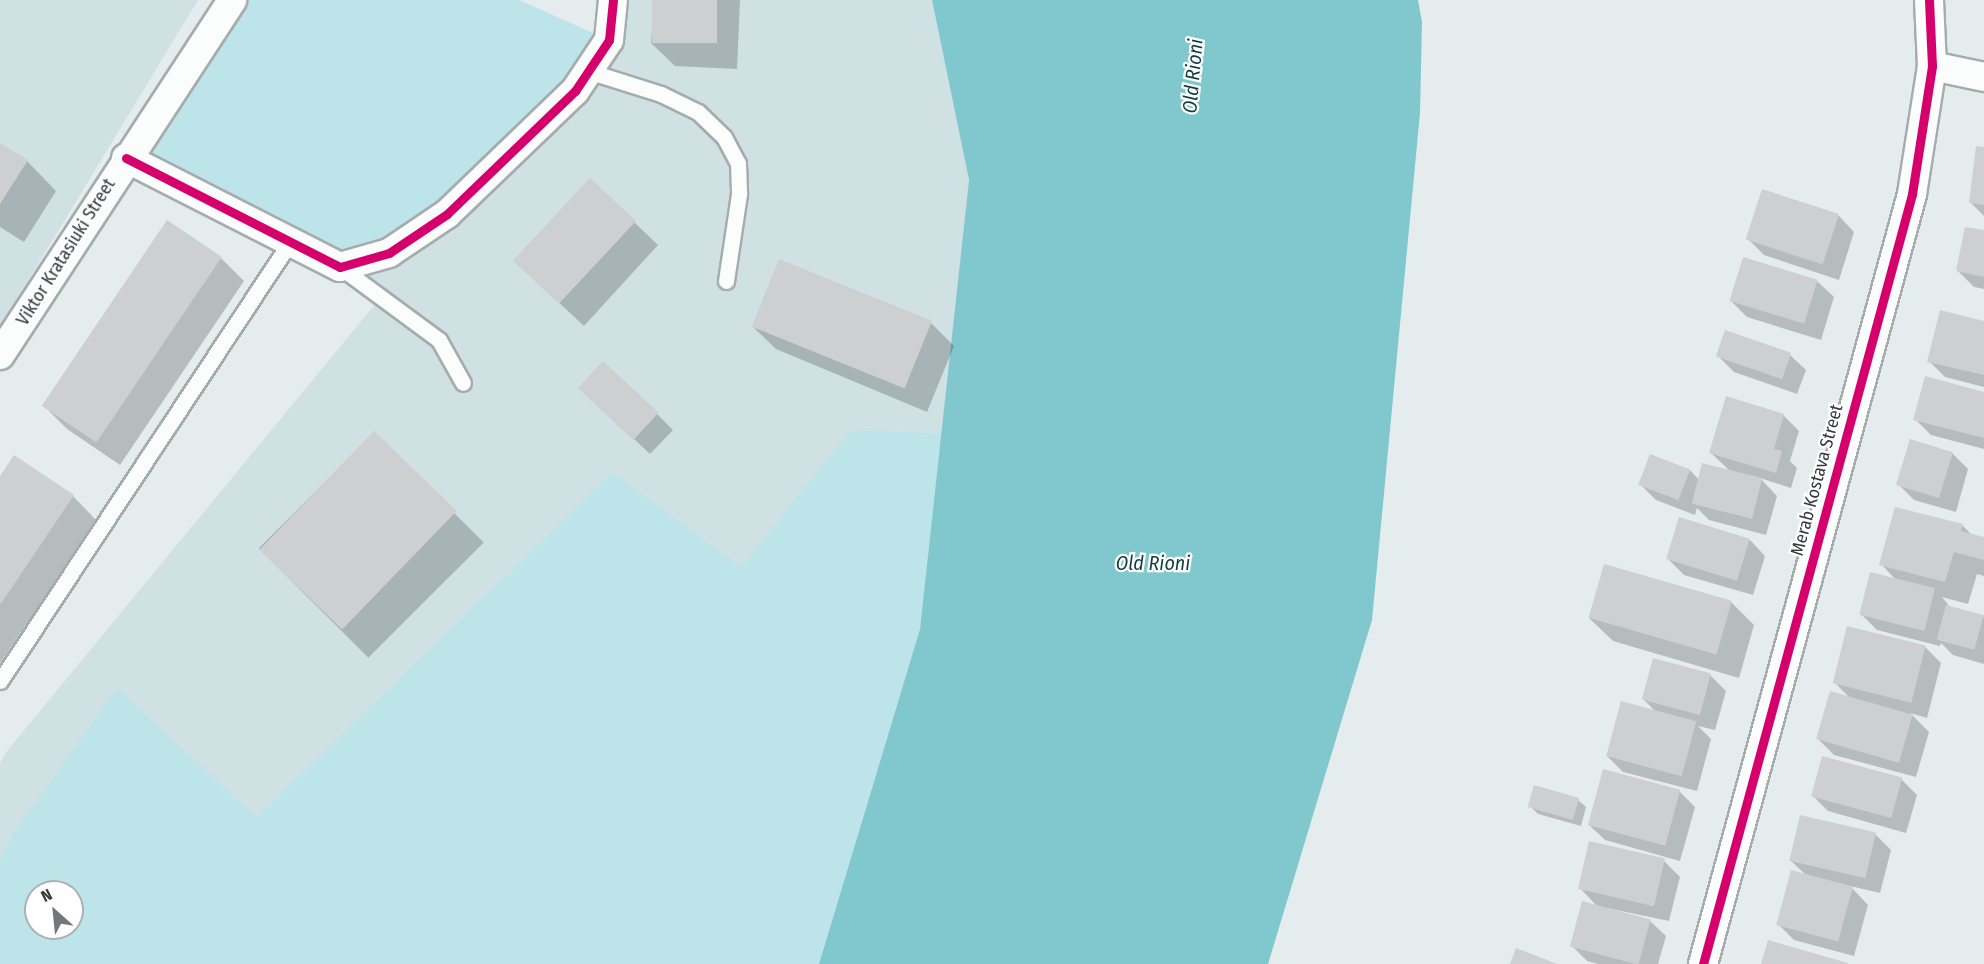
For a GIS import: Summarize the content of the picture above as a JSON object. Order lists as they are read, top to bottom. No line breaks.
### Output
{"streets":{"street":["Viktor Kratasiuki Street","Merab Kostava Street"]},"water":["Old Rioni"],"north":"top left"}
